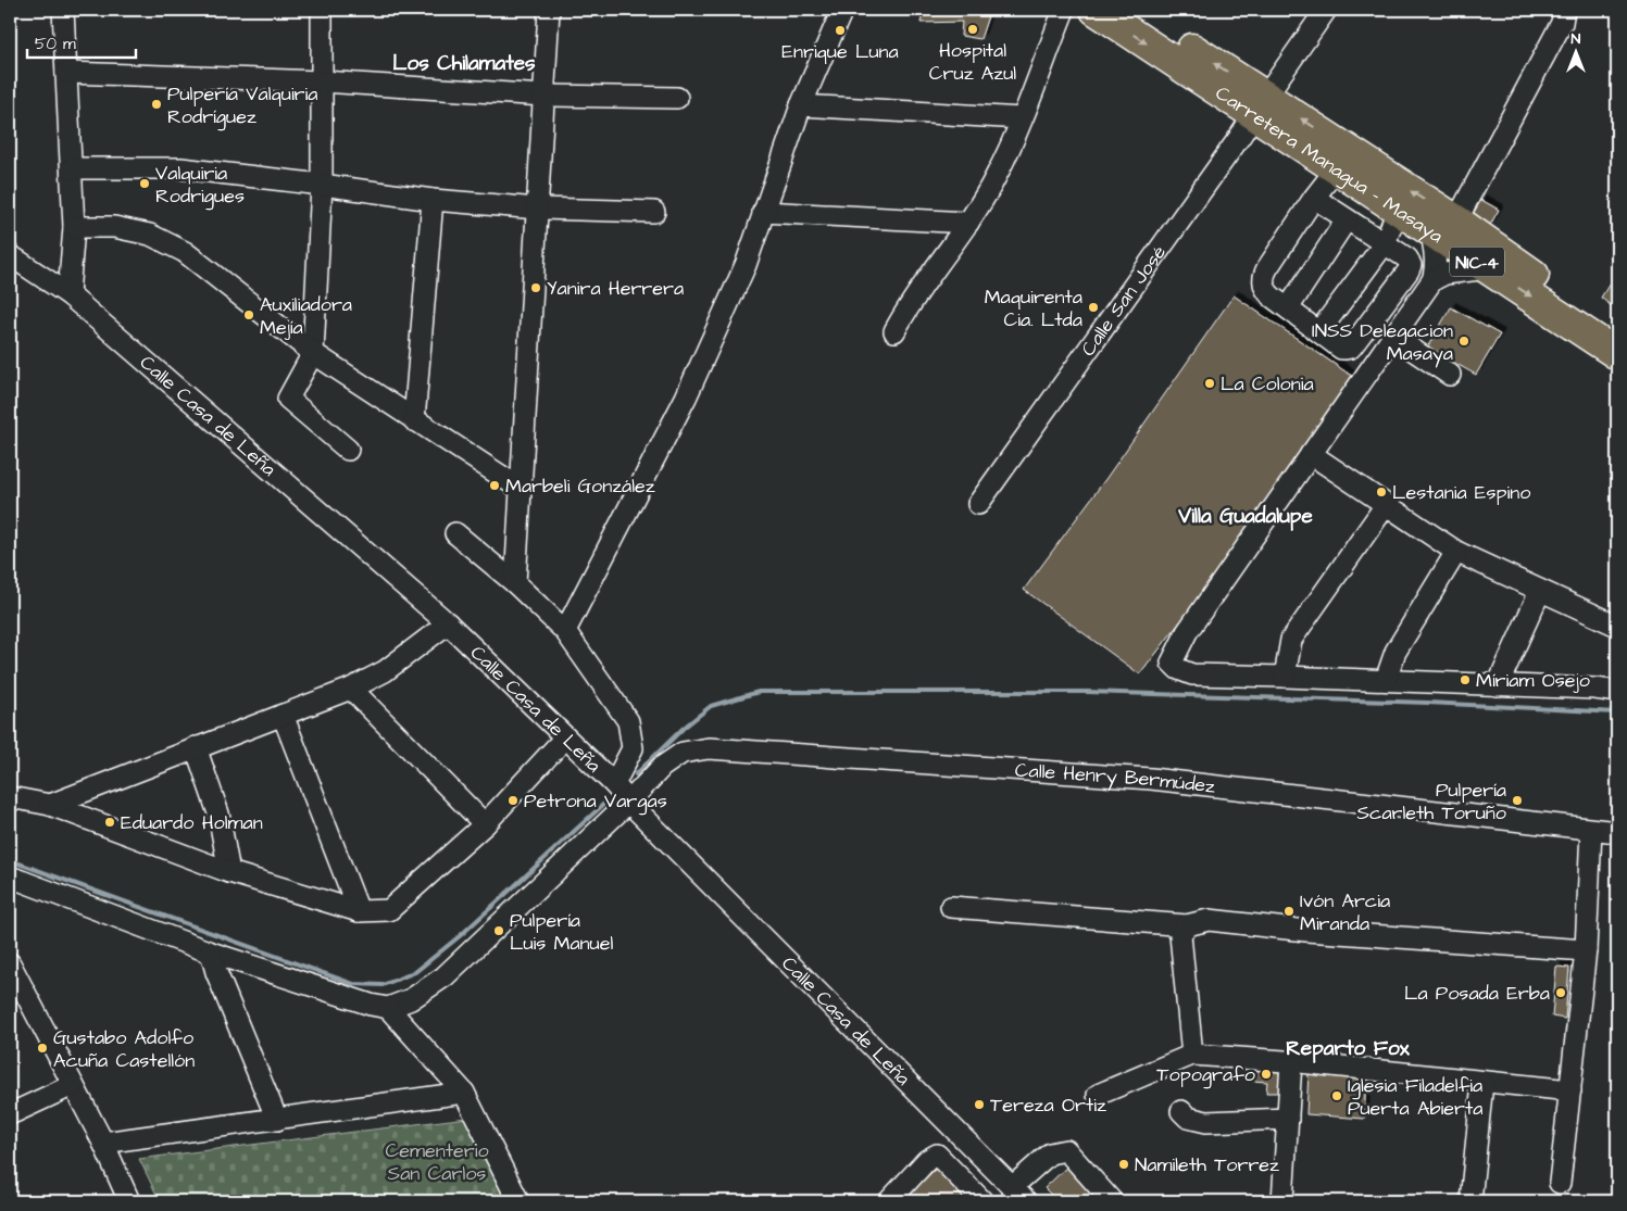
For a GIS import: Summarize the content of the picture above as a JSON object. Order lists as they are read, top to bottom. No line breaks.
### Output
{"streets":{"highway":["Carretera Managua - Masaya","NIC-4"],"street":["Calle San José","Calle Casa de Leña","Calle Henry Bermúdez"]},"crossings":[["Carretera Managua - Masaya","Calle San José"],["Calle Casa de Leña","Calle Henry Bermúdez"]],"districts":["Los Chilamates","Villa Guadalupe","Reparto Fox"],"parks":["Cementerio San Carlos"],"places":["Hospital Cruz Azul","Enrique Luna","Pulpería Valquiria Rodríguez","Valquiria Rodrigues","Yanira Herrera","Maquirenta Cia. Ltda","Auxiliadora Mejía","INSS Delegacion Masaya","La Colonia","Marbeli González","Lestania Espino","Míriam Osejo","Petrona Vargas","Pulpería Scarleth Toruño","Eduardo Holman","Ivón Arcia Miranda","Pulpería Luis Manuel","La Posada Erba","Gustabo Adolfo Acuña Castellón","Topografo","Iglesia Filadelfia Puerta Abierta","Tereza Ortiz","Namileth Torrez"],"scale_bar":"50 m","north":"top"}
